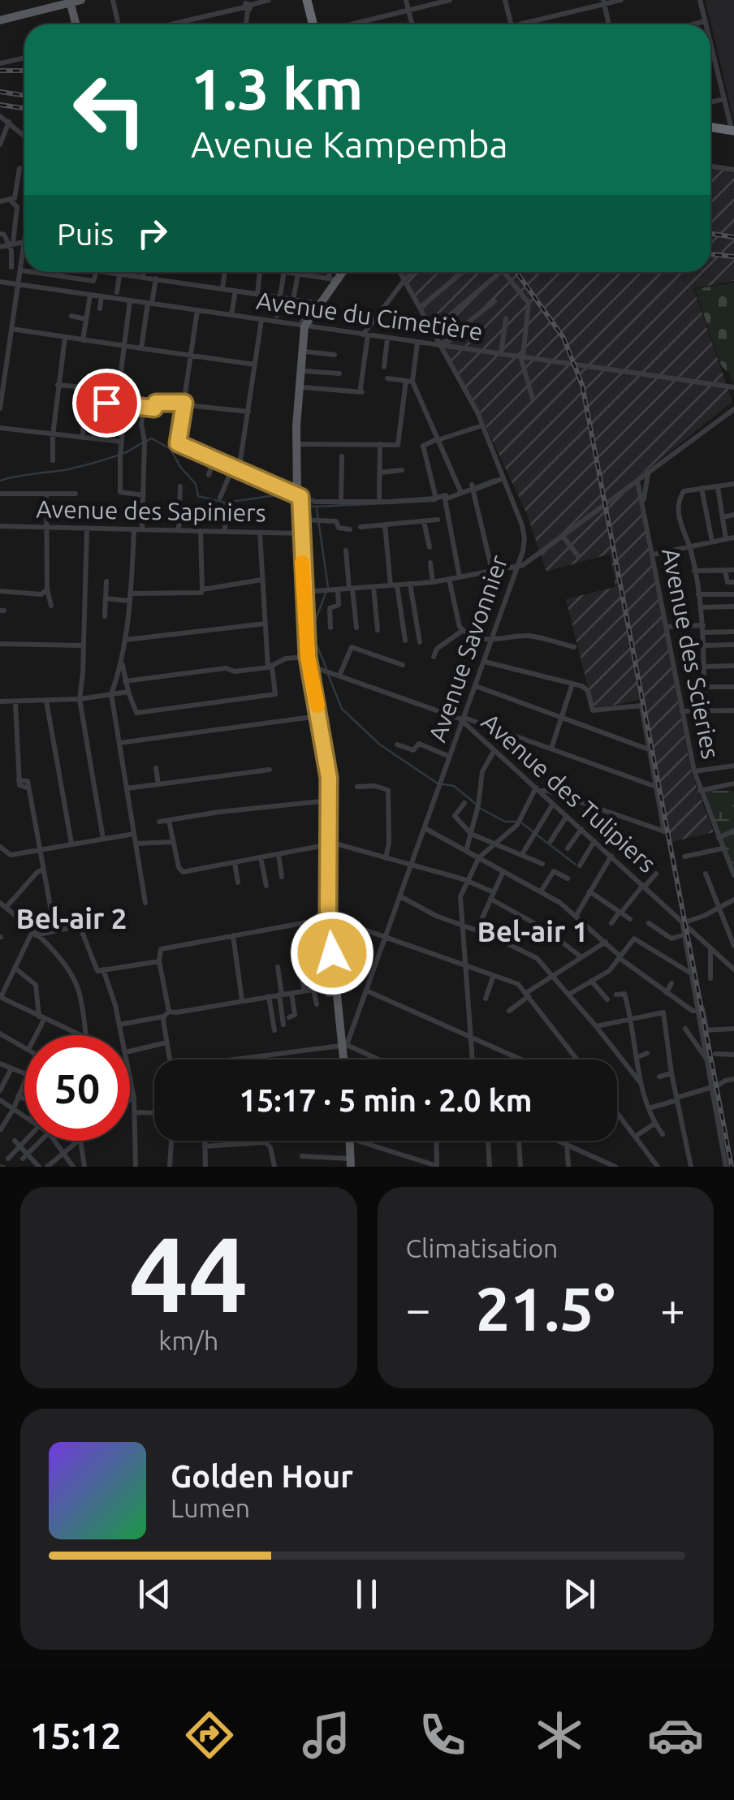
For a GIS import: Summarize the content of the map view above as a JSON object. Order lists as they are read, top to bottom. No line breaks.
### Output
{"streets":{"street":["Avenue du Cimetière","Avenue des Sapiniers","Avenue Savonnier","Avenue des Scieries","Avenue des Tulipiers"]},"crossings":[["Avenue du Cimetière","Avenue Savonnier"],["Avenue Savonnier","Avenue des Tulipiers"]],"districts":["Bel-air 2","Bel-air 1"],"page":{"turn":["1.3 km","Avenue Kampemba"],"then":"Puis","limit":"50","trip":"15:17 · 5 min · 2.0 km","tile":[["44","km/h"],"Climatisation"],"heat":["−","21.5°","+"],"song":["Golden Hour","Lumen"],"tabs":"15:12"}}
